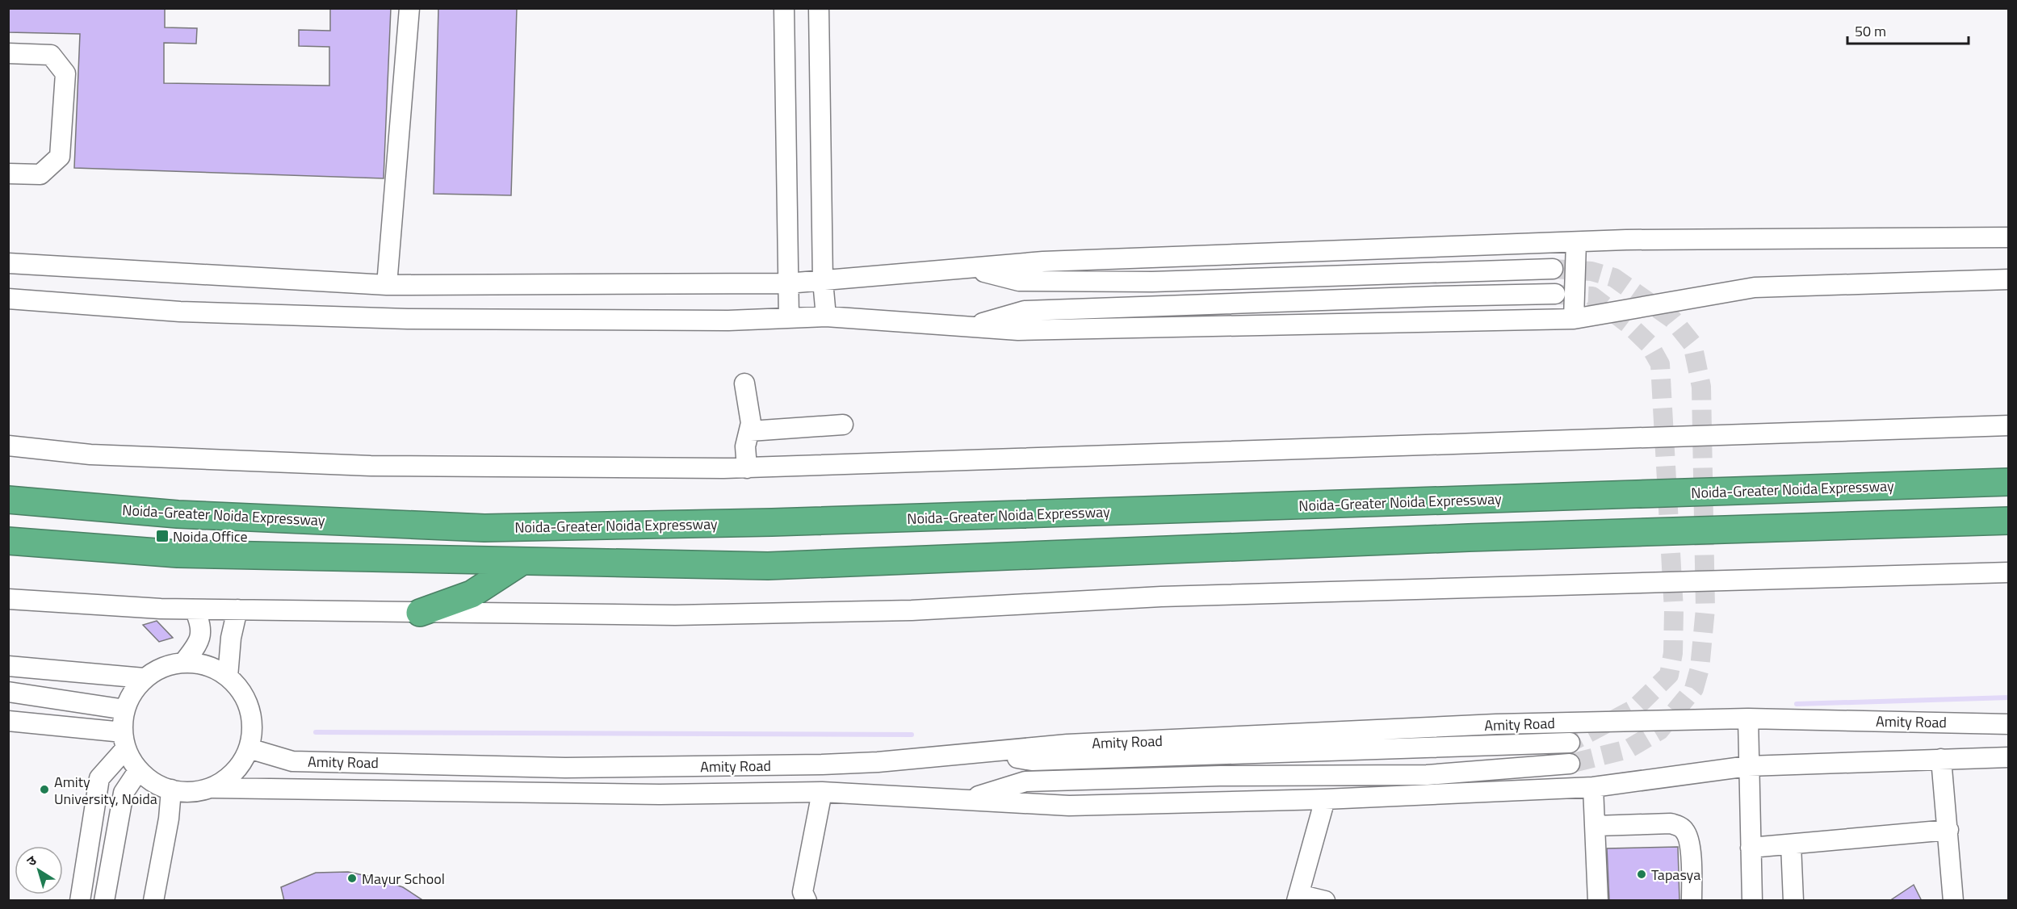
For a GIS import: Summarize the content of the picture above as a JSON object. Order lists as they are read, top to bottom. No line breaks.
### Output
{"streets":{"highway":["Noida-Greater Noida Expressway"],"street":["Amity Road"]},"places":{"transit":["Noida Office"],"other":["Amity University, Noida","Tapasya","Mayur School"]},"scale_bar":"50 m","north":"top left"}
